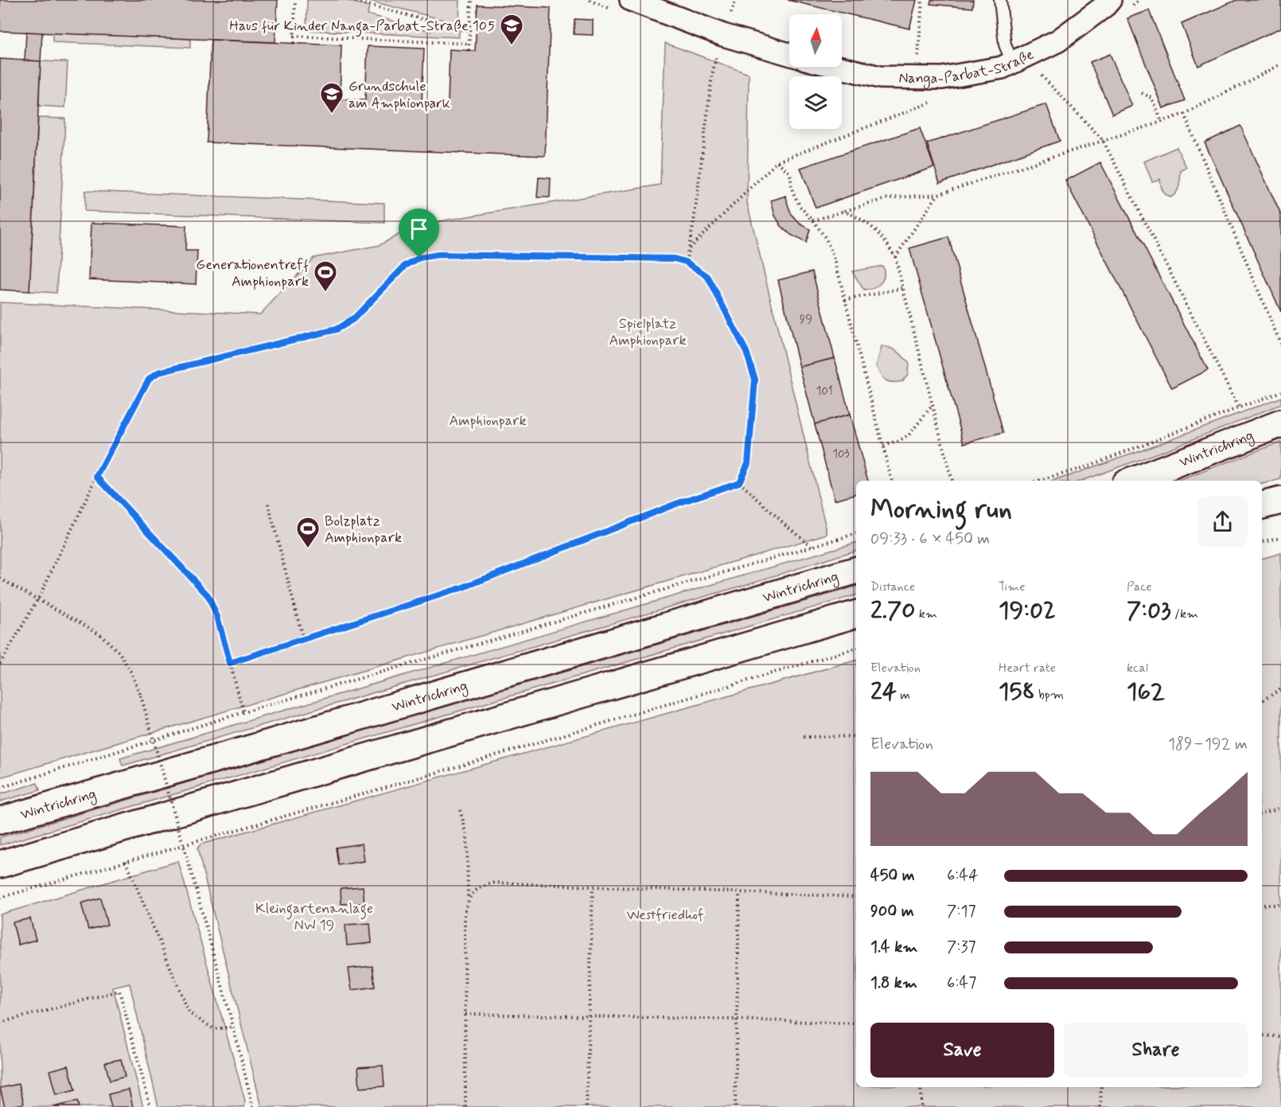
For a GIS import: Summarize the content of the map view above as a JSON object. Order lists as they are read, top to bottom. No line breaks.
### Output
{"streets":{"main road":["Wintrichring"],"street":["Nanga-Parbat-Straße"]},"parks":["Spielplatz Amphionpark","Amphionpark","Kleingartenanlage NW 19","Westfriedhof"],"places":{"school or university":["Haus für Kinder Nanga-Parbat-Straße 105","Grundschule am Amphionpark"],"sports":["Generationentreff Amphionpark","Bolzplatz Amphionpark"]},"house_numbers":["99","101","103"],"north":"top","page":{"heading":["Morning run","09:33 · 6 × 450 m"],"stats":[["Distance","2.70 km"],["Time","19:02"],["Pace","7:03 /km"],["Elevation","24 m"],["Heart rate","158 bpm"],["kcal","162"]],"chart":["Elevation","189–192 m"],"list":[{"name":"450 m","note":"6:44"},{"name":"900 m","note":"7:17"},{"name":"1.4 km","note":"7:37"},{"name":"1.8 km","note":"6:47"}],"buttons":["Save","Share"]}}
